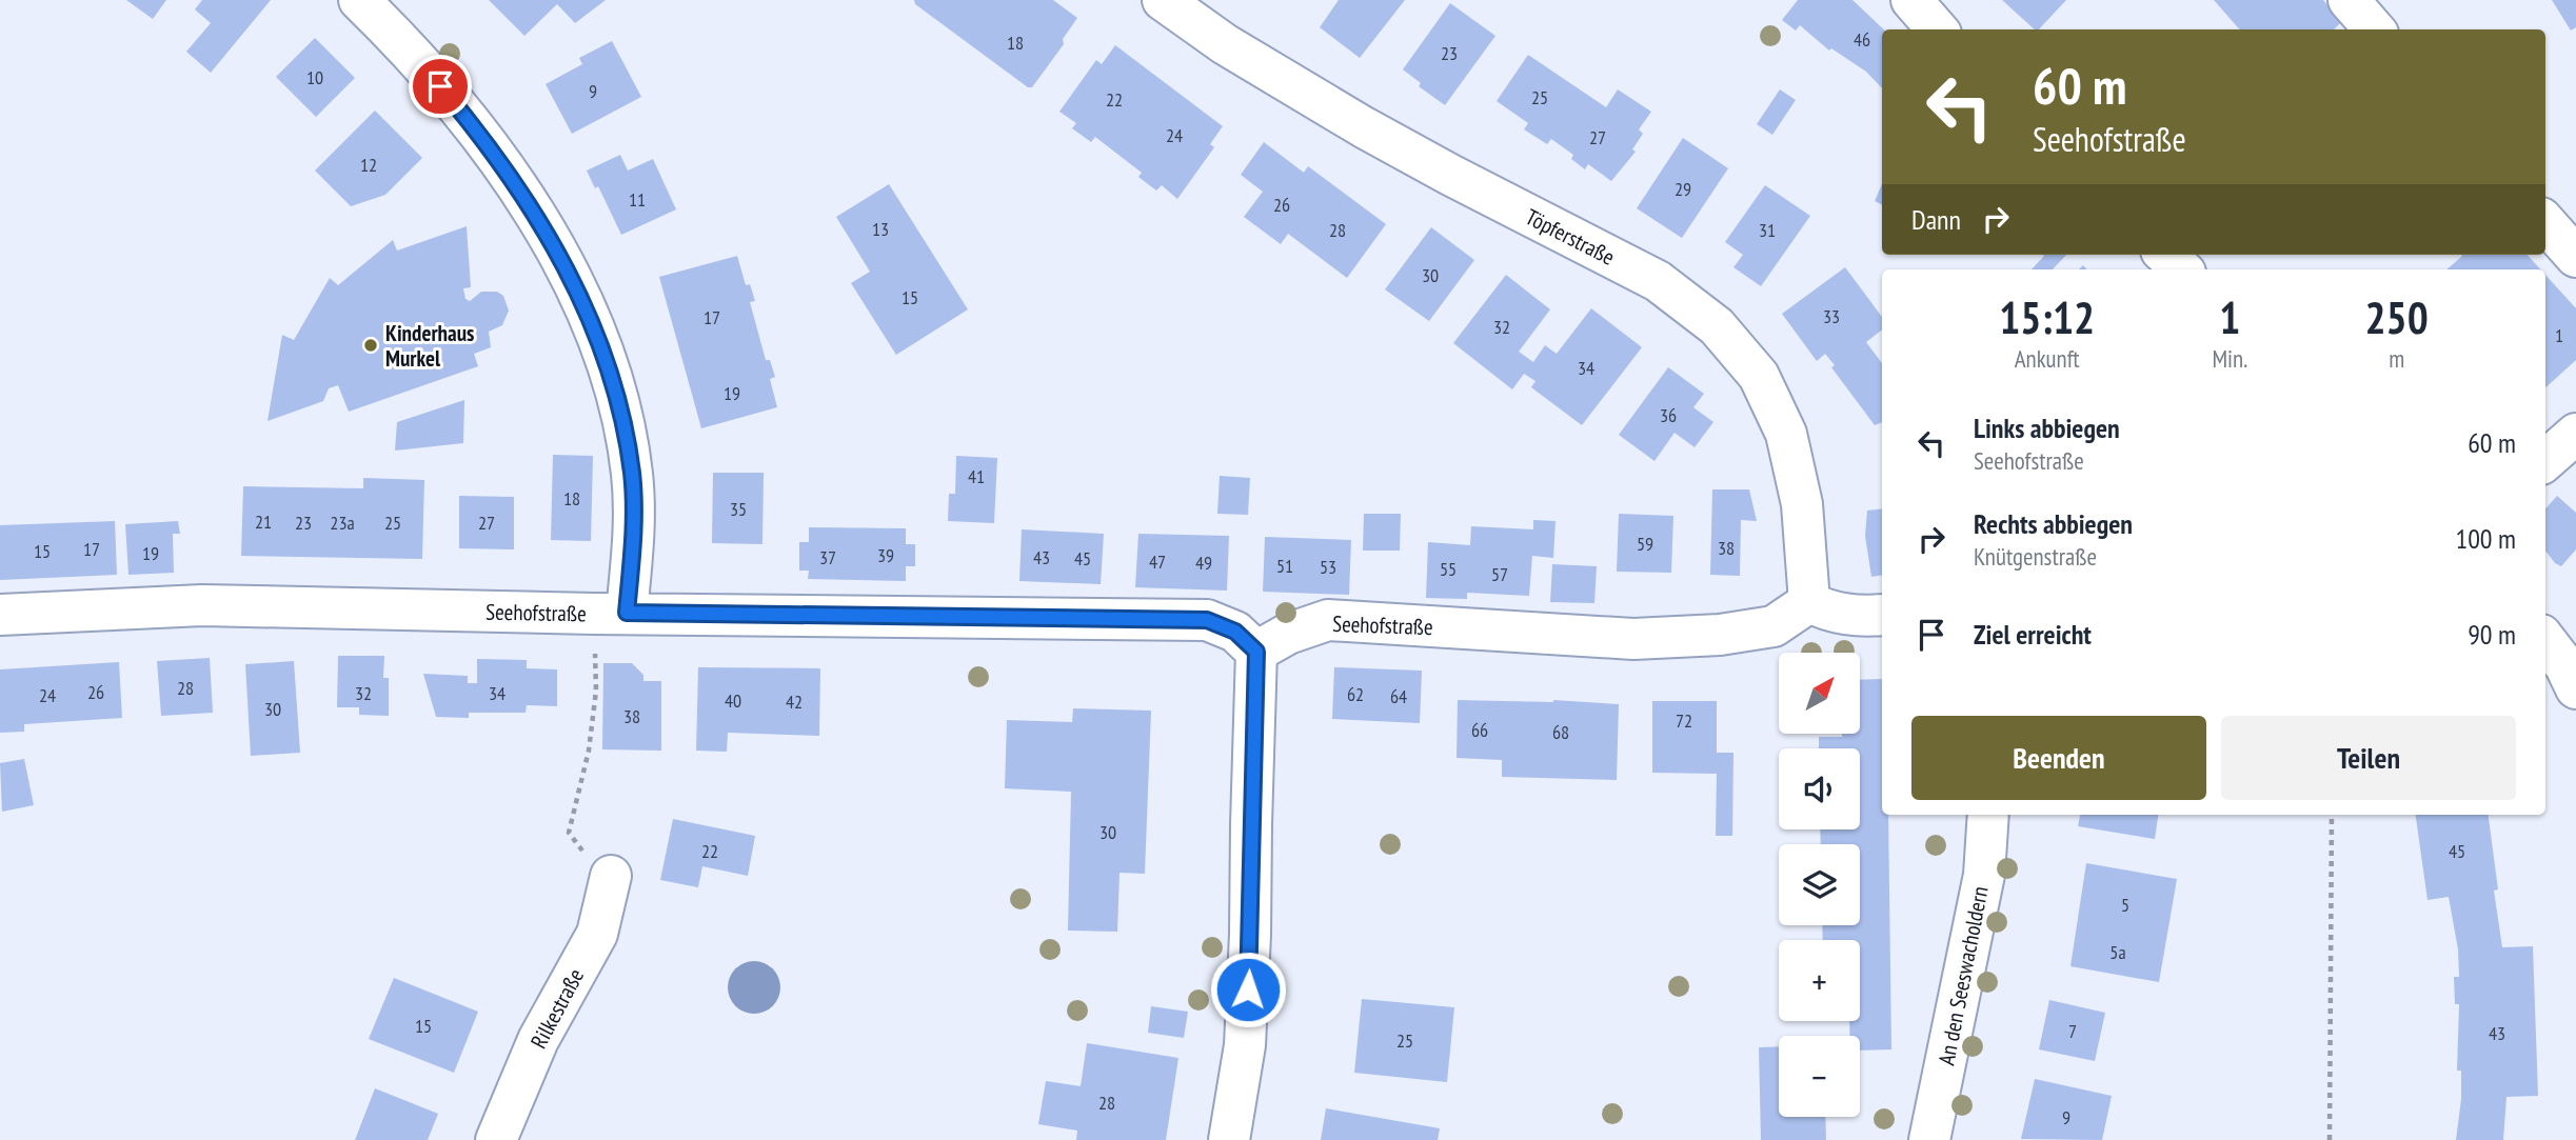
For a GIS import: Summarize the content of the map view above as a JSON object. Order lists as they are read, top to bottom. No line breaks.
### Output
{"streets":{"street":["Töpferstraße","Seehofstraße","An den Seeswacholdern","Rilkestraße"]},"crossings":[["Töpferstraße","Seehofstraße"]],"places":["Kinderhaus Murkel"],"house_numbers":["46","18","23","10","9","25","22","24","27","12","29","11","26","13","28","31","30","15","33","17","32","1","34","19","36","41","18","35","21","23","23a","25","27","59","38","17","15","19","39","37","43","45","47","49","51","53","55","57","28","26","32","34","62","24","64","40","42","30","38","72","66","68","30","22","45","5","5a","15","7","43","25","28","9"],"north":"top right","page":{"turn":["60 m","Seehofstraße"],"then":"Dann","eta":["15:12","Ankunft","1","Min.","250","m"],"list":[{"name":"Links abbiegen","note":"Seehofstraße","value":"60 m"},{"name":"Rechts abbiegen","note":"Knütgenstraße","value":"100 m"},{"name":"Ziel erreicht","value":"90 m"}],"map_buttons":["+","−"],"buttons":["Beenden","Teilen"]}}
